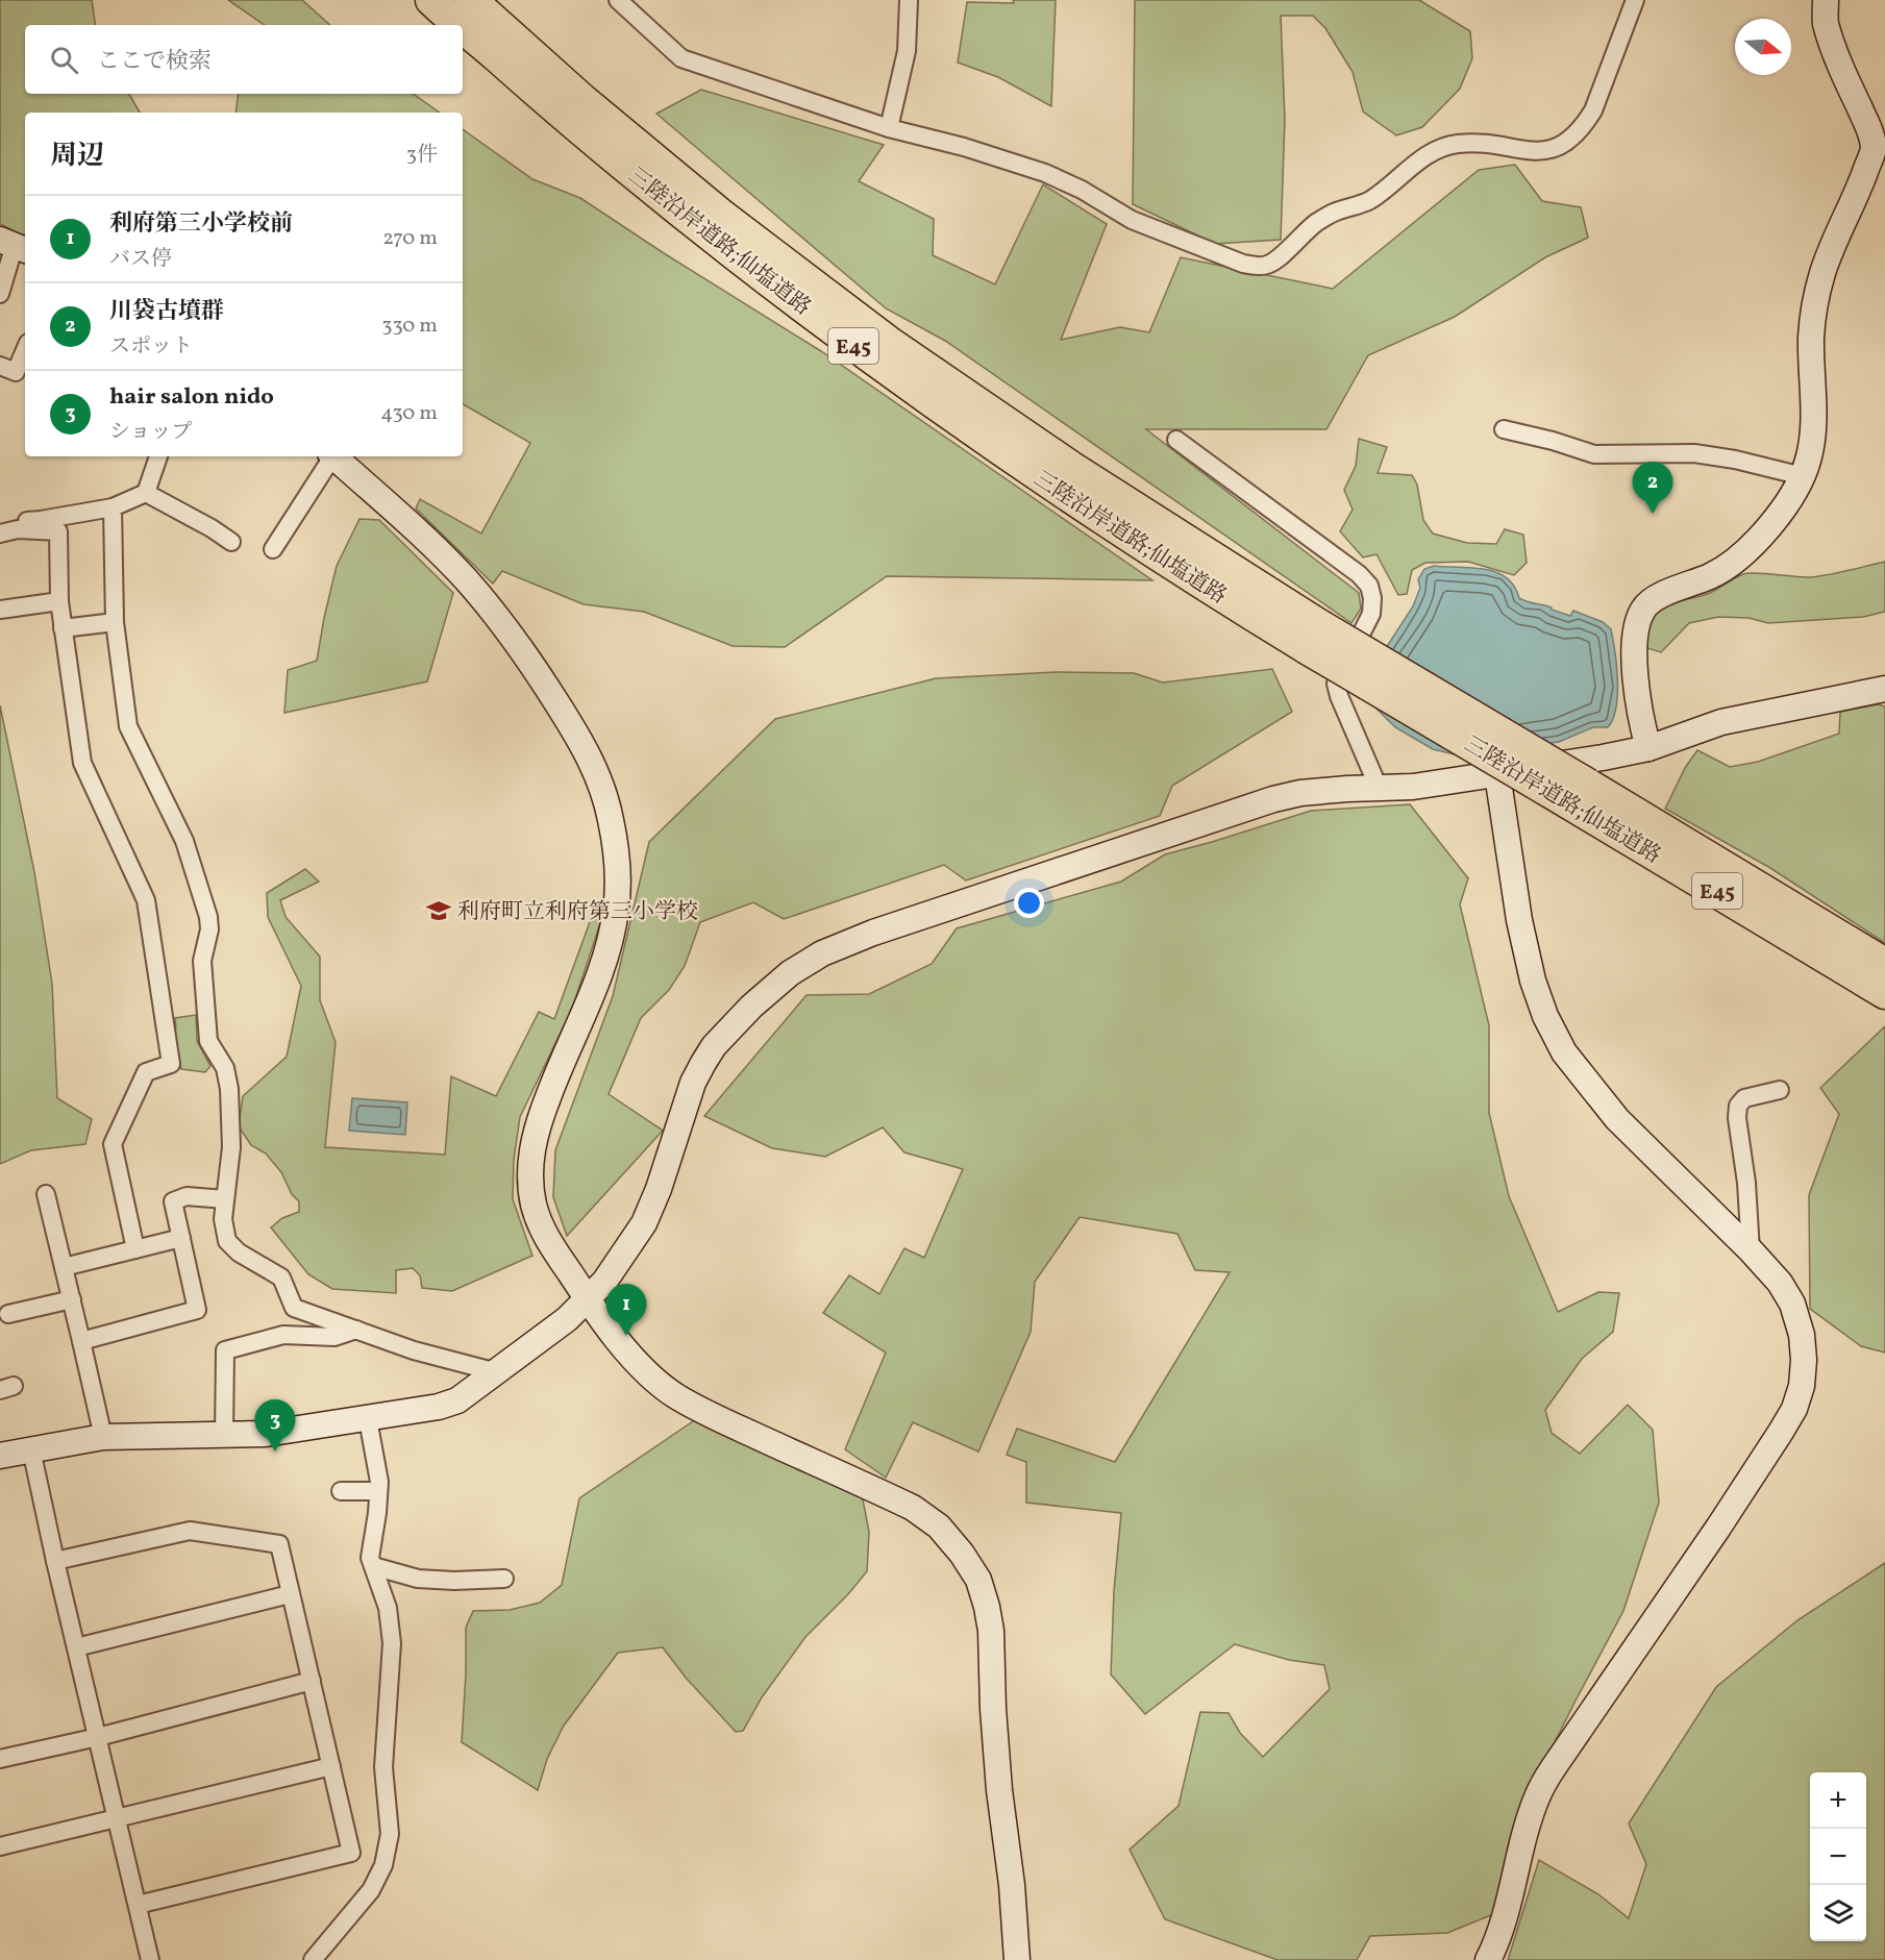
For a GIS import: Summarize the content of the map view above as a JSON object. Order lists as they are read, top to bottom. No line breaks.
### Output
{"streets":{"highway":["三陸沿岸道路;仙塩道路","E45"]},"places":{"school or university":["利府町立利府第三小学校"]},"north":"right","page":{"search":"ここで検索","heading":["周辺","3件"],"list":[{"mark":"1","name":"利府第三小学校前","note":"バス停","value":"270 m"},{"mark":"2","name":"川袋古墳群","note":"スポット","value":"330 m"},{"mark":"3","name":"hair salon nido","note":"ショップ","value":"430 m"}],"pins":["2","1","3"],"map_buttons":["+","−"]}}
